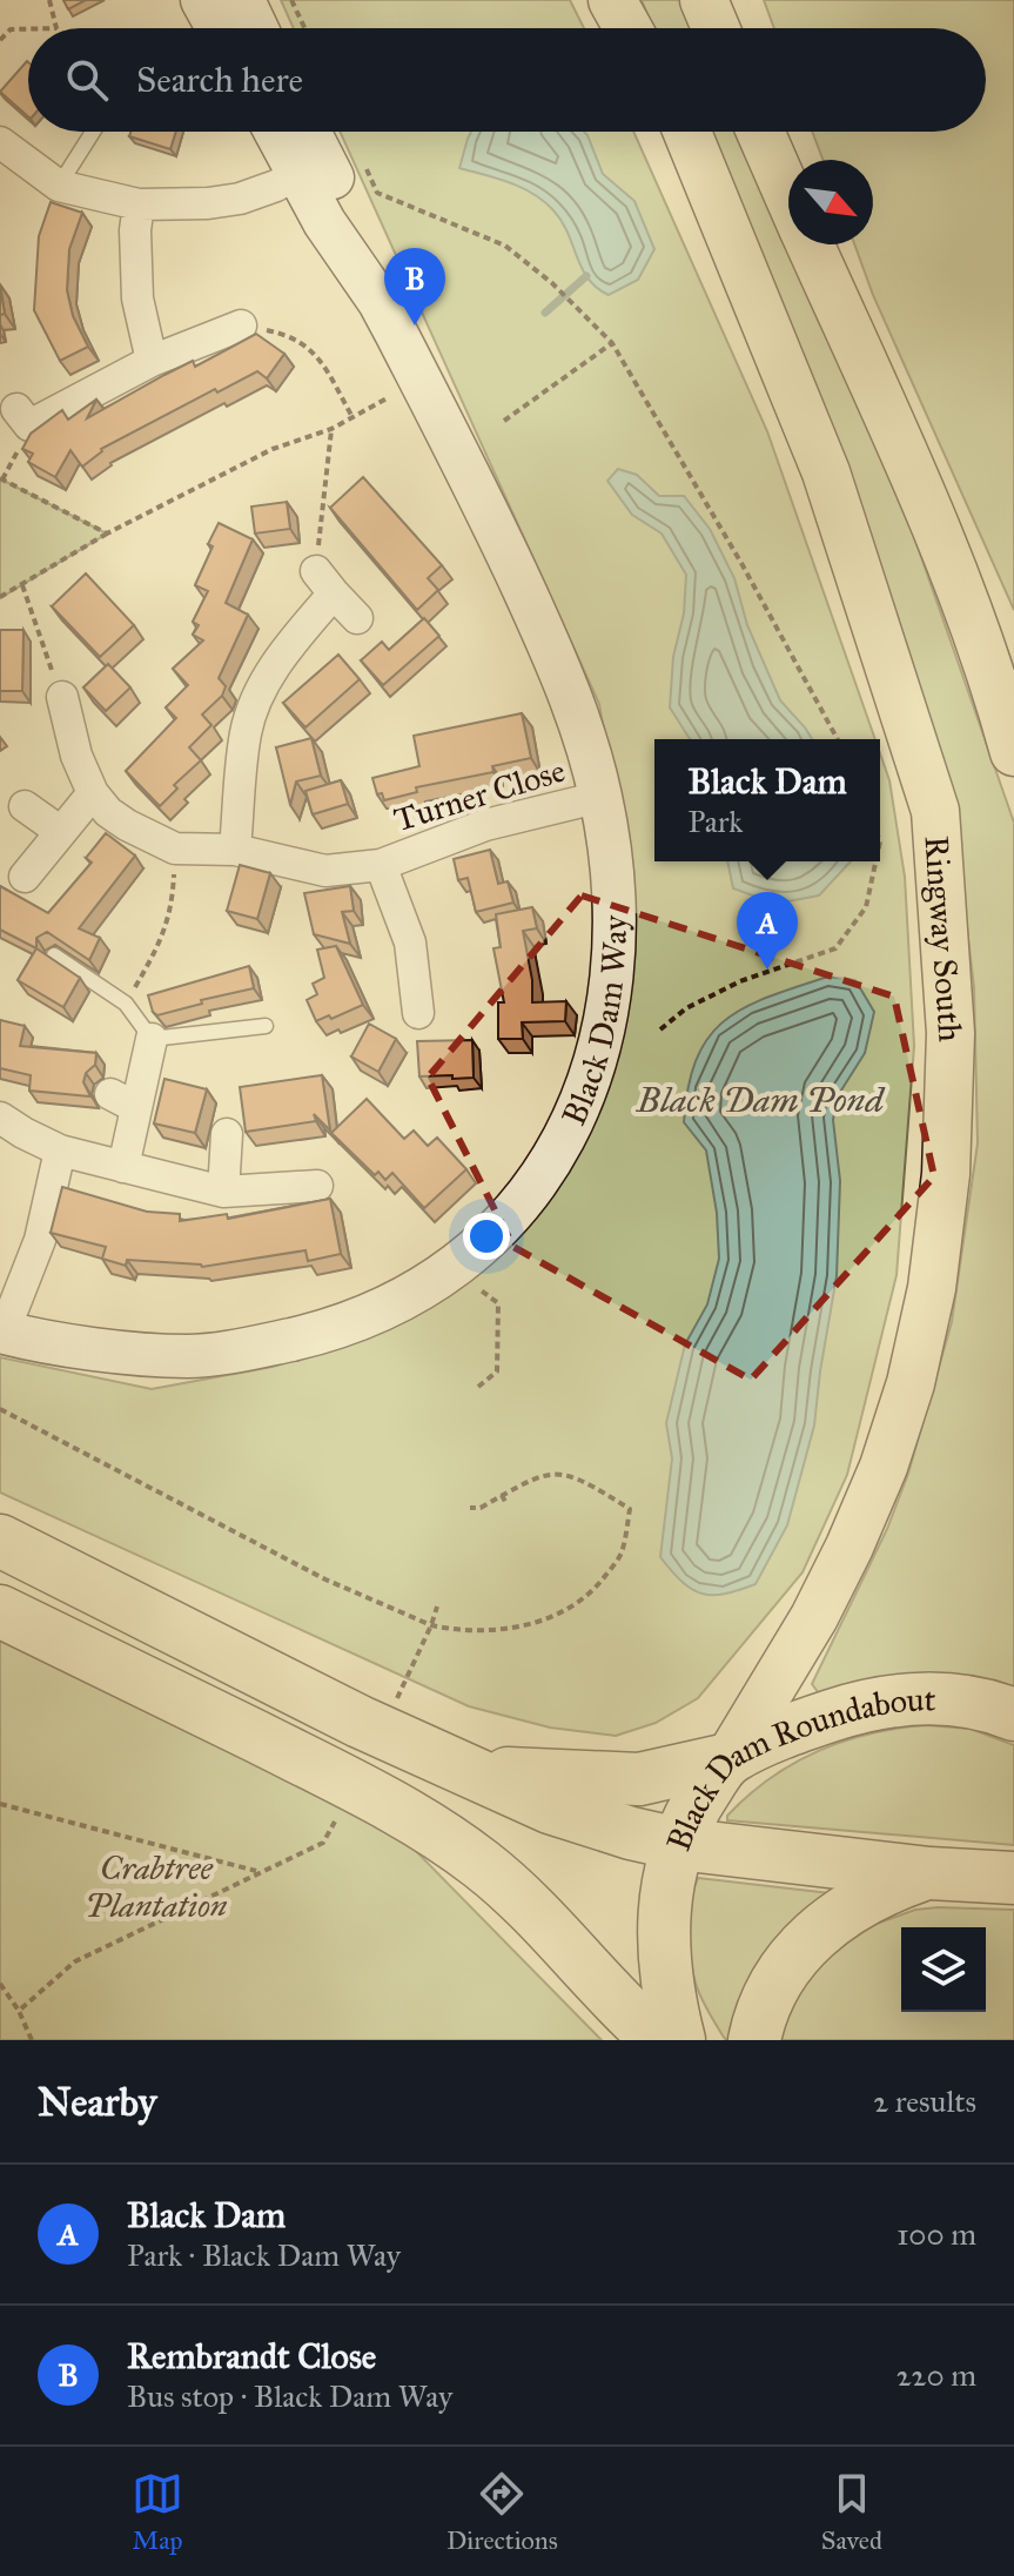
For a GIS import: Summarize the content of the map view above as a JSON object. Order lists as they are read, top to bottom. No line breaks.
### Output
{"streets":{"highway":["Black Dam Roundabout"],"main road":["Ringway South"],"street":["Turner Close","Black Dam Way"]},"crossings":[["Turner Close","Black Dam Way"],["Ringway South","Black Dam Roundabout"]],"water":["Black Dam Pond"],"parks":["Crabtree Plantation"],"north":"bottom right","page":{"search":"Search here","pins":["B","A"],"popup":["Black Dam","Park"],"heading":["Nearby","2 results"],"list":[{"mark":"A","name":"Black Dam","note":"Park · Black Dam Way","value":"100 m"},{"mark":"B","name":"Rembrandt Close","note":"Bus stop · Black Dam Way","value":"220 m"}],"nav":["Map","Directions","Saved"]}}
